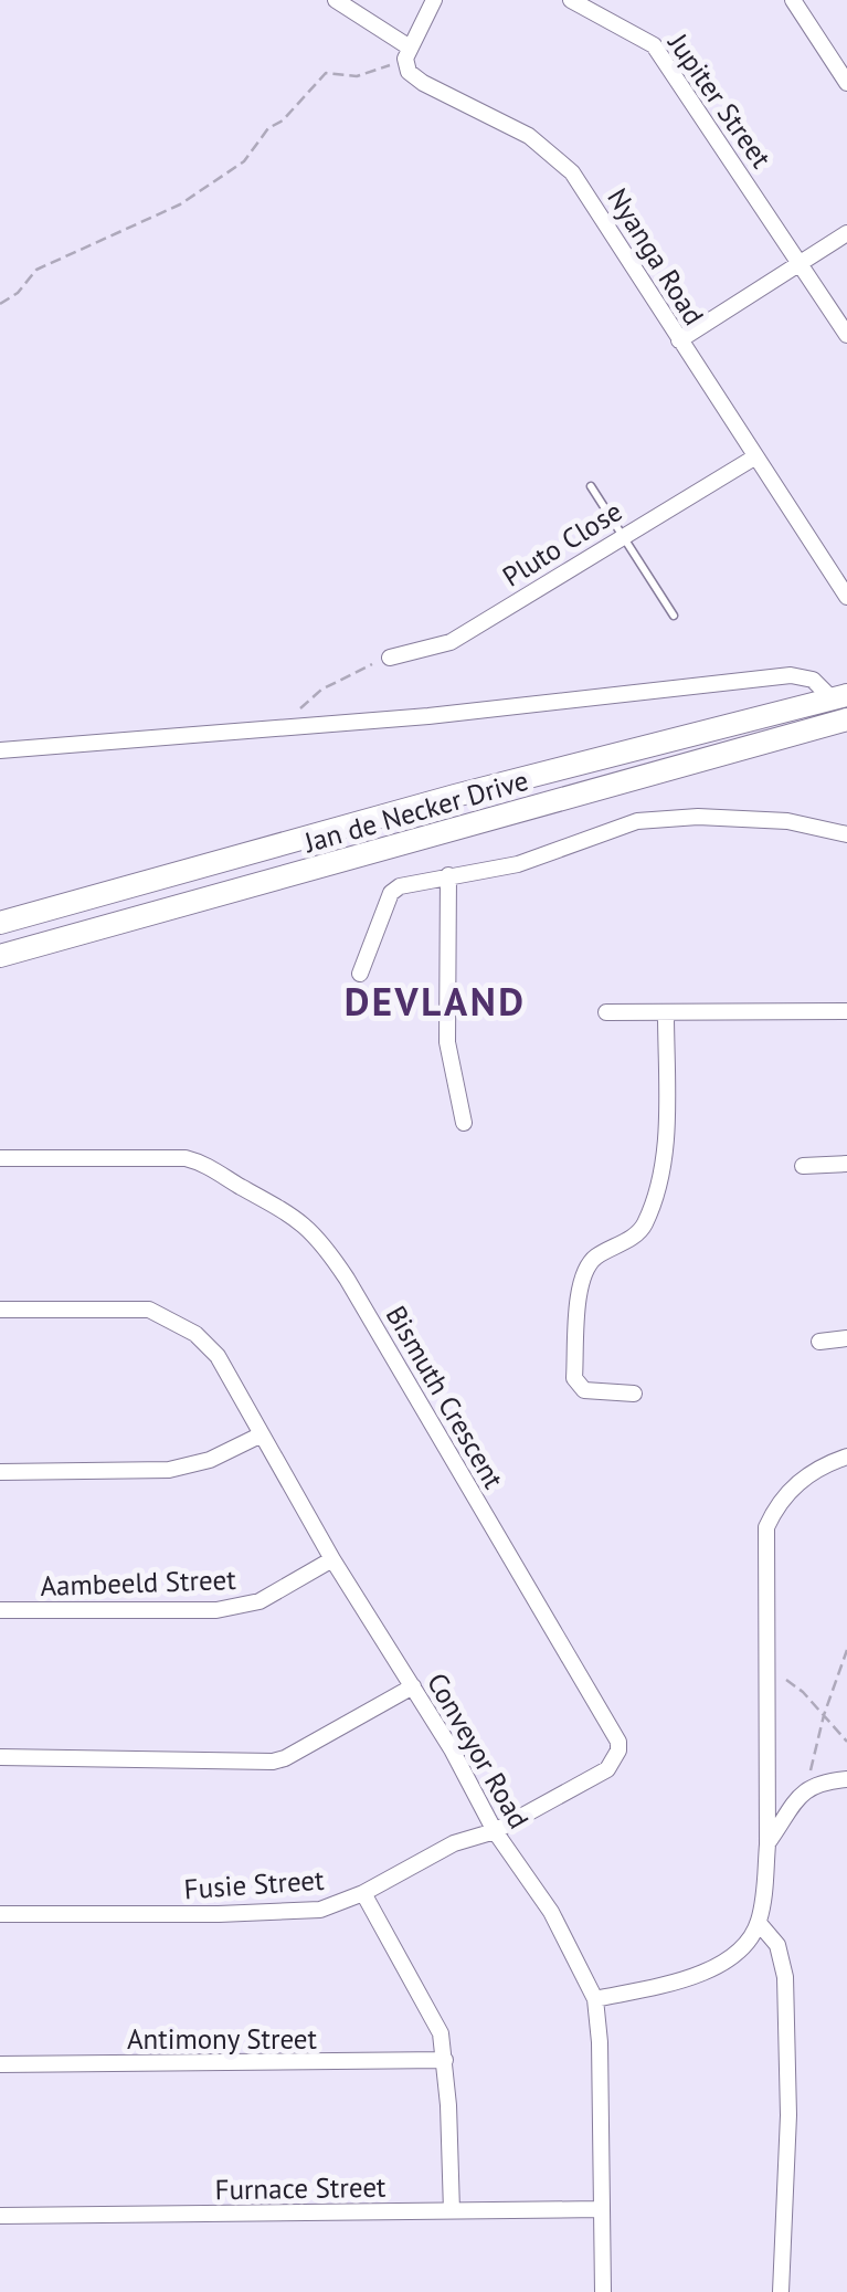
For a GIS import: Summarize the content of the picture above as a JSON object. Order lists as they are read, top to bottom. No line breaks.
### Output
{"streets":{"main road":["Jan de Necker Drive"],"street":["Jupiter Street","Nyanga Road","Pluto Close","Bismuth Crescent","Aambeeld Street","Conveyor Road","Fusie Street","Antimony Street","Furnace Street"]},"crossings":[["Nyanga Road","Pluto Close"],["Bismuth Crescent","Conveyor Road"],["Bismuth Crescent","Fusie Street"],["Aambeeld Street","Conveyor Road"],["Conveyor Road","Fusie Street"],["Conveyor Road","Furnace Street"]],"districts":["DEVLAND"]}
